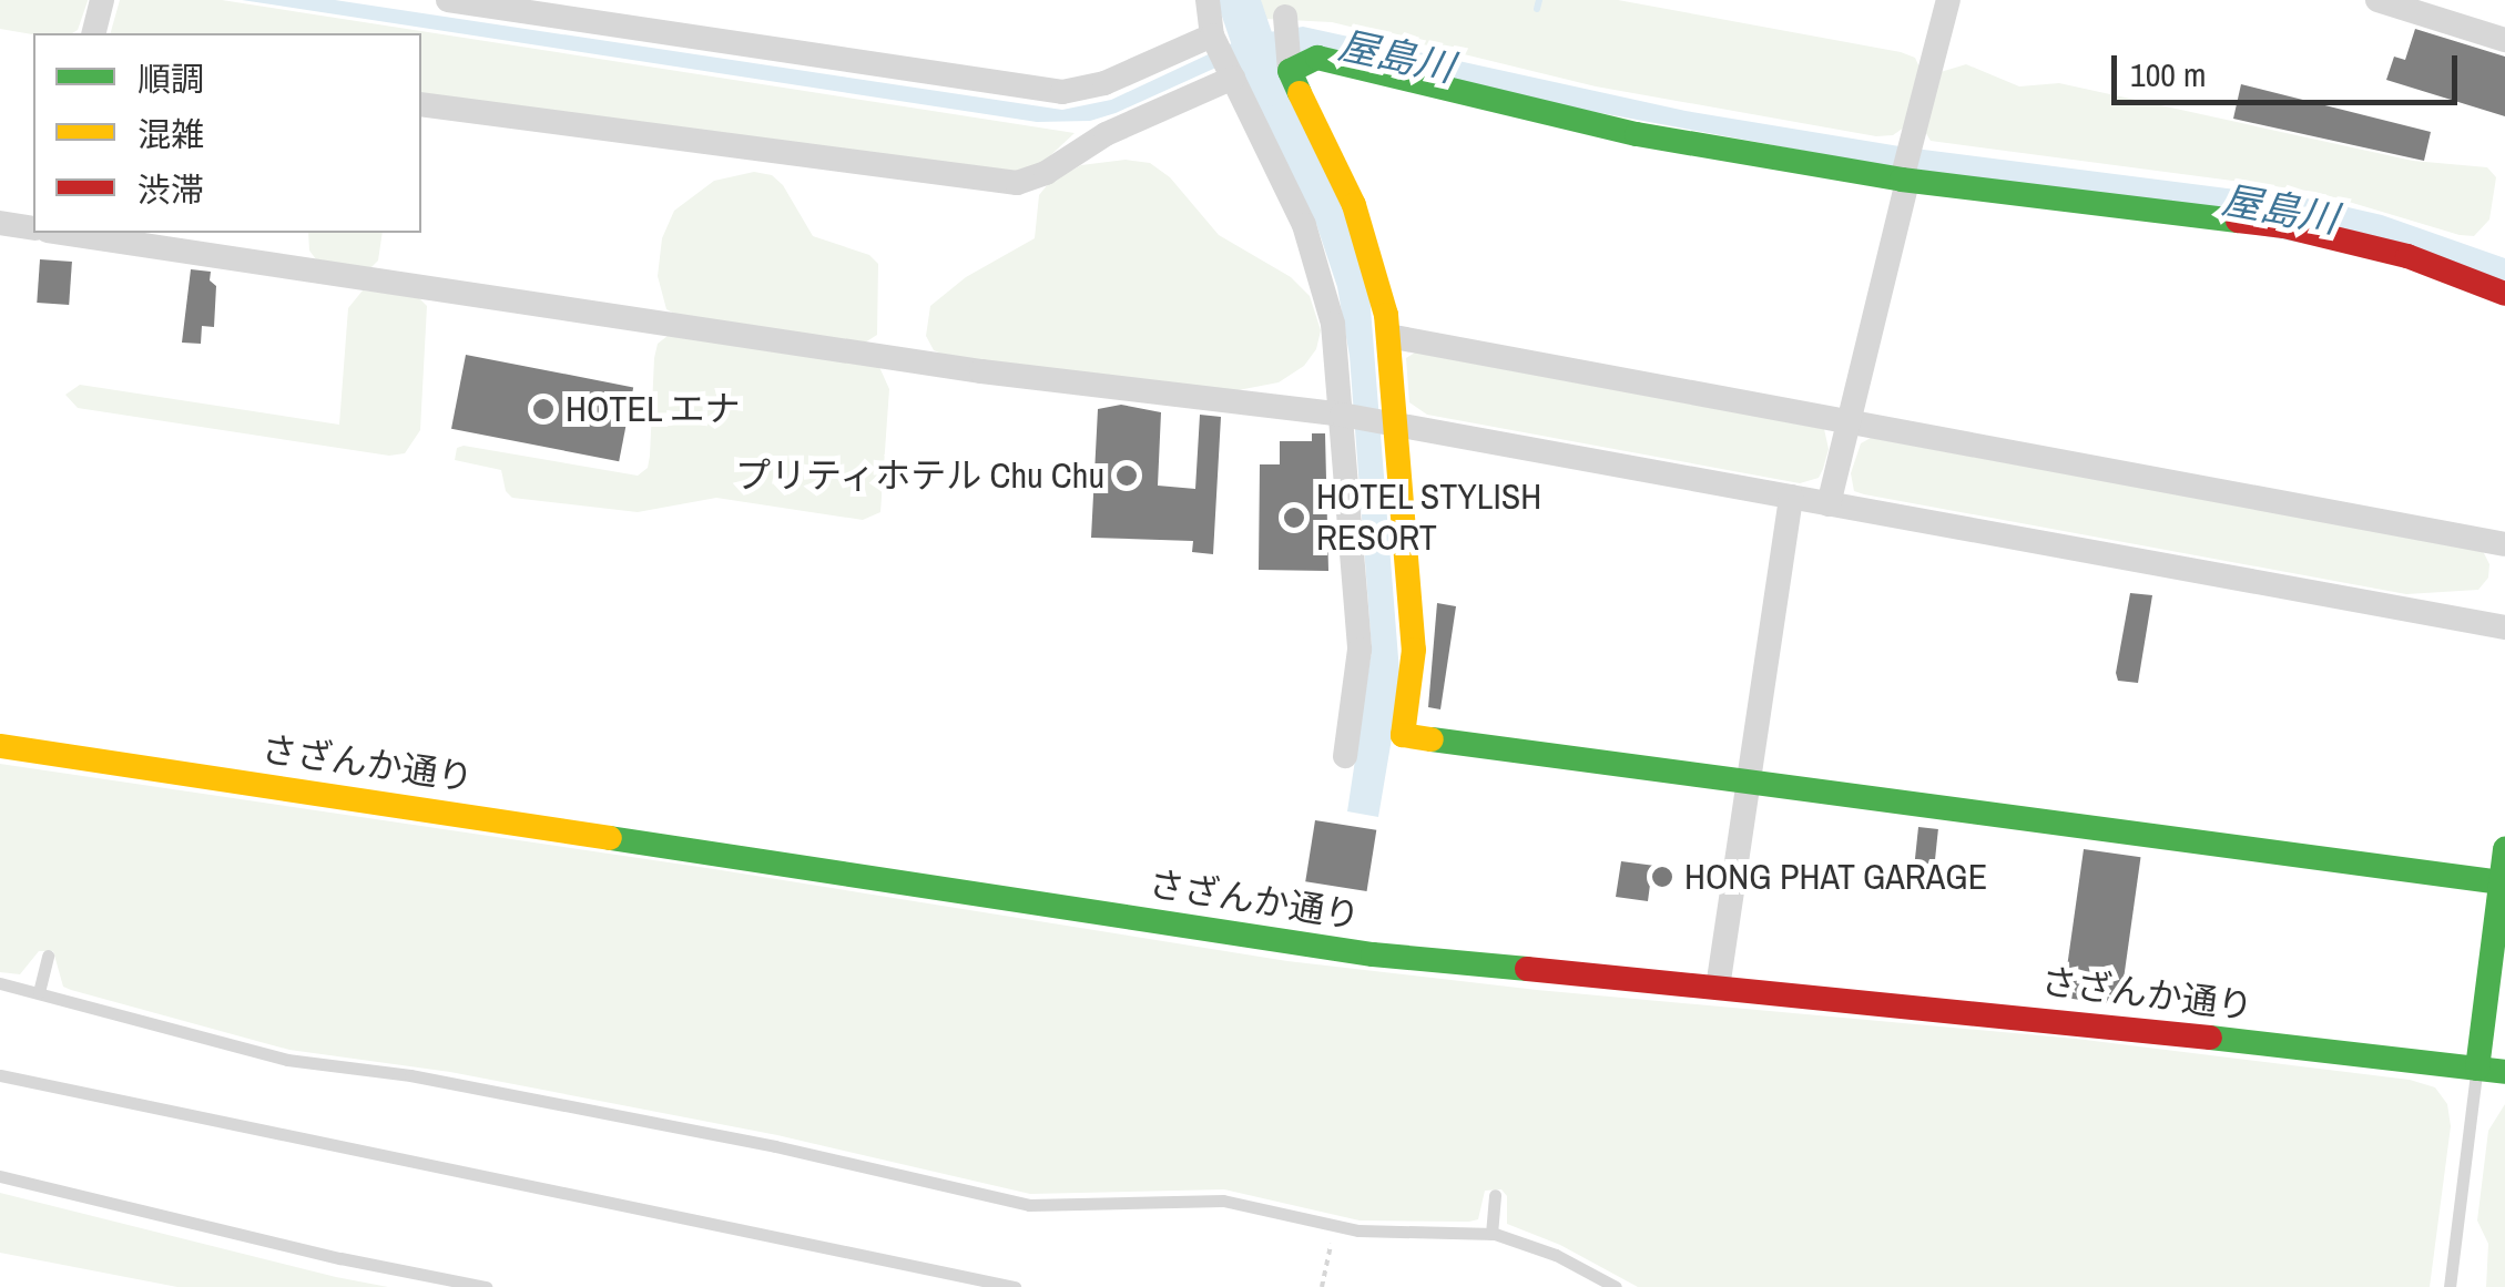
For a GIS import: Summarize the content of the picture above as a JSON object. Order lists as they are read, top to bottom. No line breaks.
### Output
{"streets":{"street":["さざんか通り"]},"water":["屋島川"],"places":["HOTEL エナ","プリティホテル Chu Chu","HOTEL STYLISH RESORT","HONG PHAT GARAGE"],"legend":["順調","混雑","渋滞"],"scale_bar":"100 m"}
